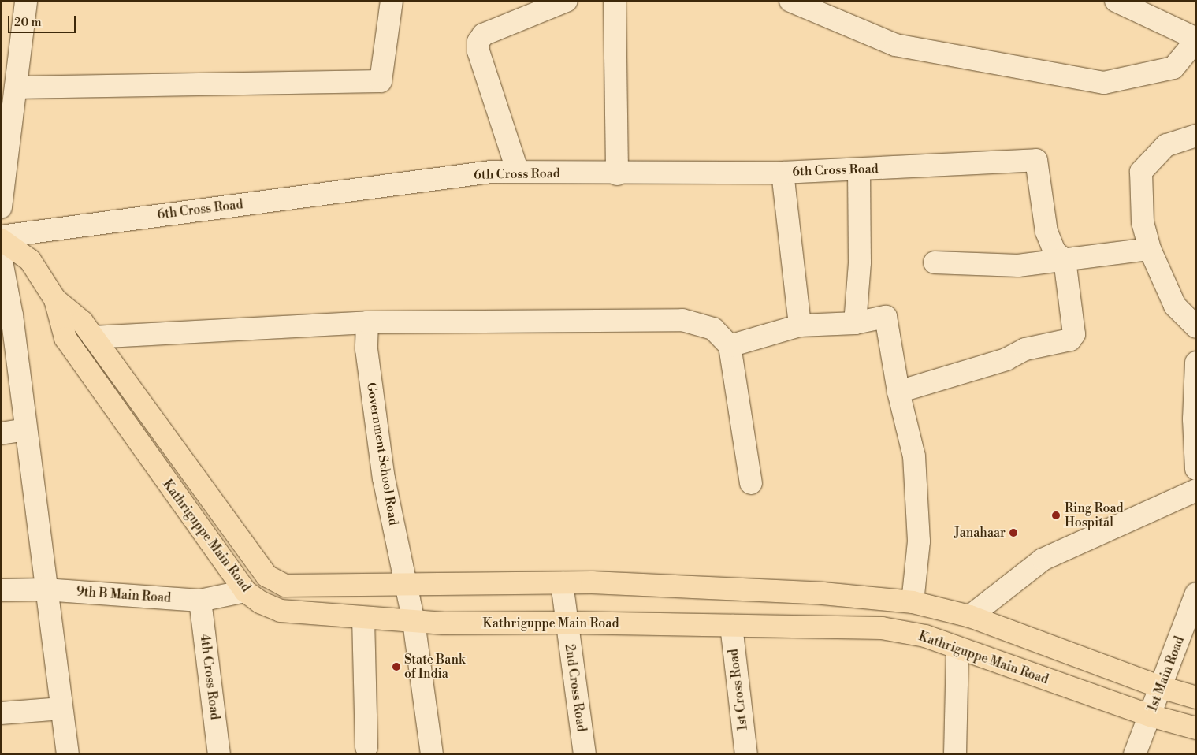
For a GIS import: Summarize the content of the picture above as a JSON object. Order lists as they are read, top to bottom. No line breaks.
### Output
{"streets":{"main road":["Kathriguppe Main Road"],"street":["6th Cross Road","Government School Road","9th B Main Road","1st Main Road","4th Cross Road","2nd Cross Road","1st Cross Road"]},"crossings":[["Government School Road","Kathriguppe Main Road"],["Kathriguppe Main Road","9th B Main Road"],["Kathriguppe Main Road","1st Main Road"],["Kathriguppe Main Road","2nd Cross Road"],["Kathriguppe Main Road","1st Cross Road"],["9th B Main Road","4th Cross Road"]],"places":["Ring Road Hospital","Janahaar","State Bank of India"],"scale_bar":"20 m"}
